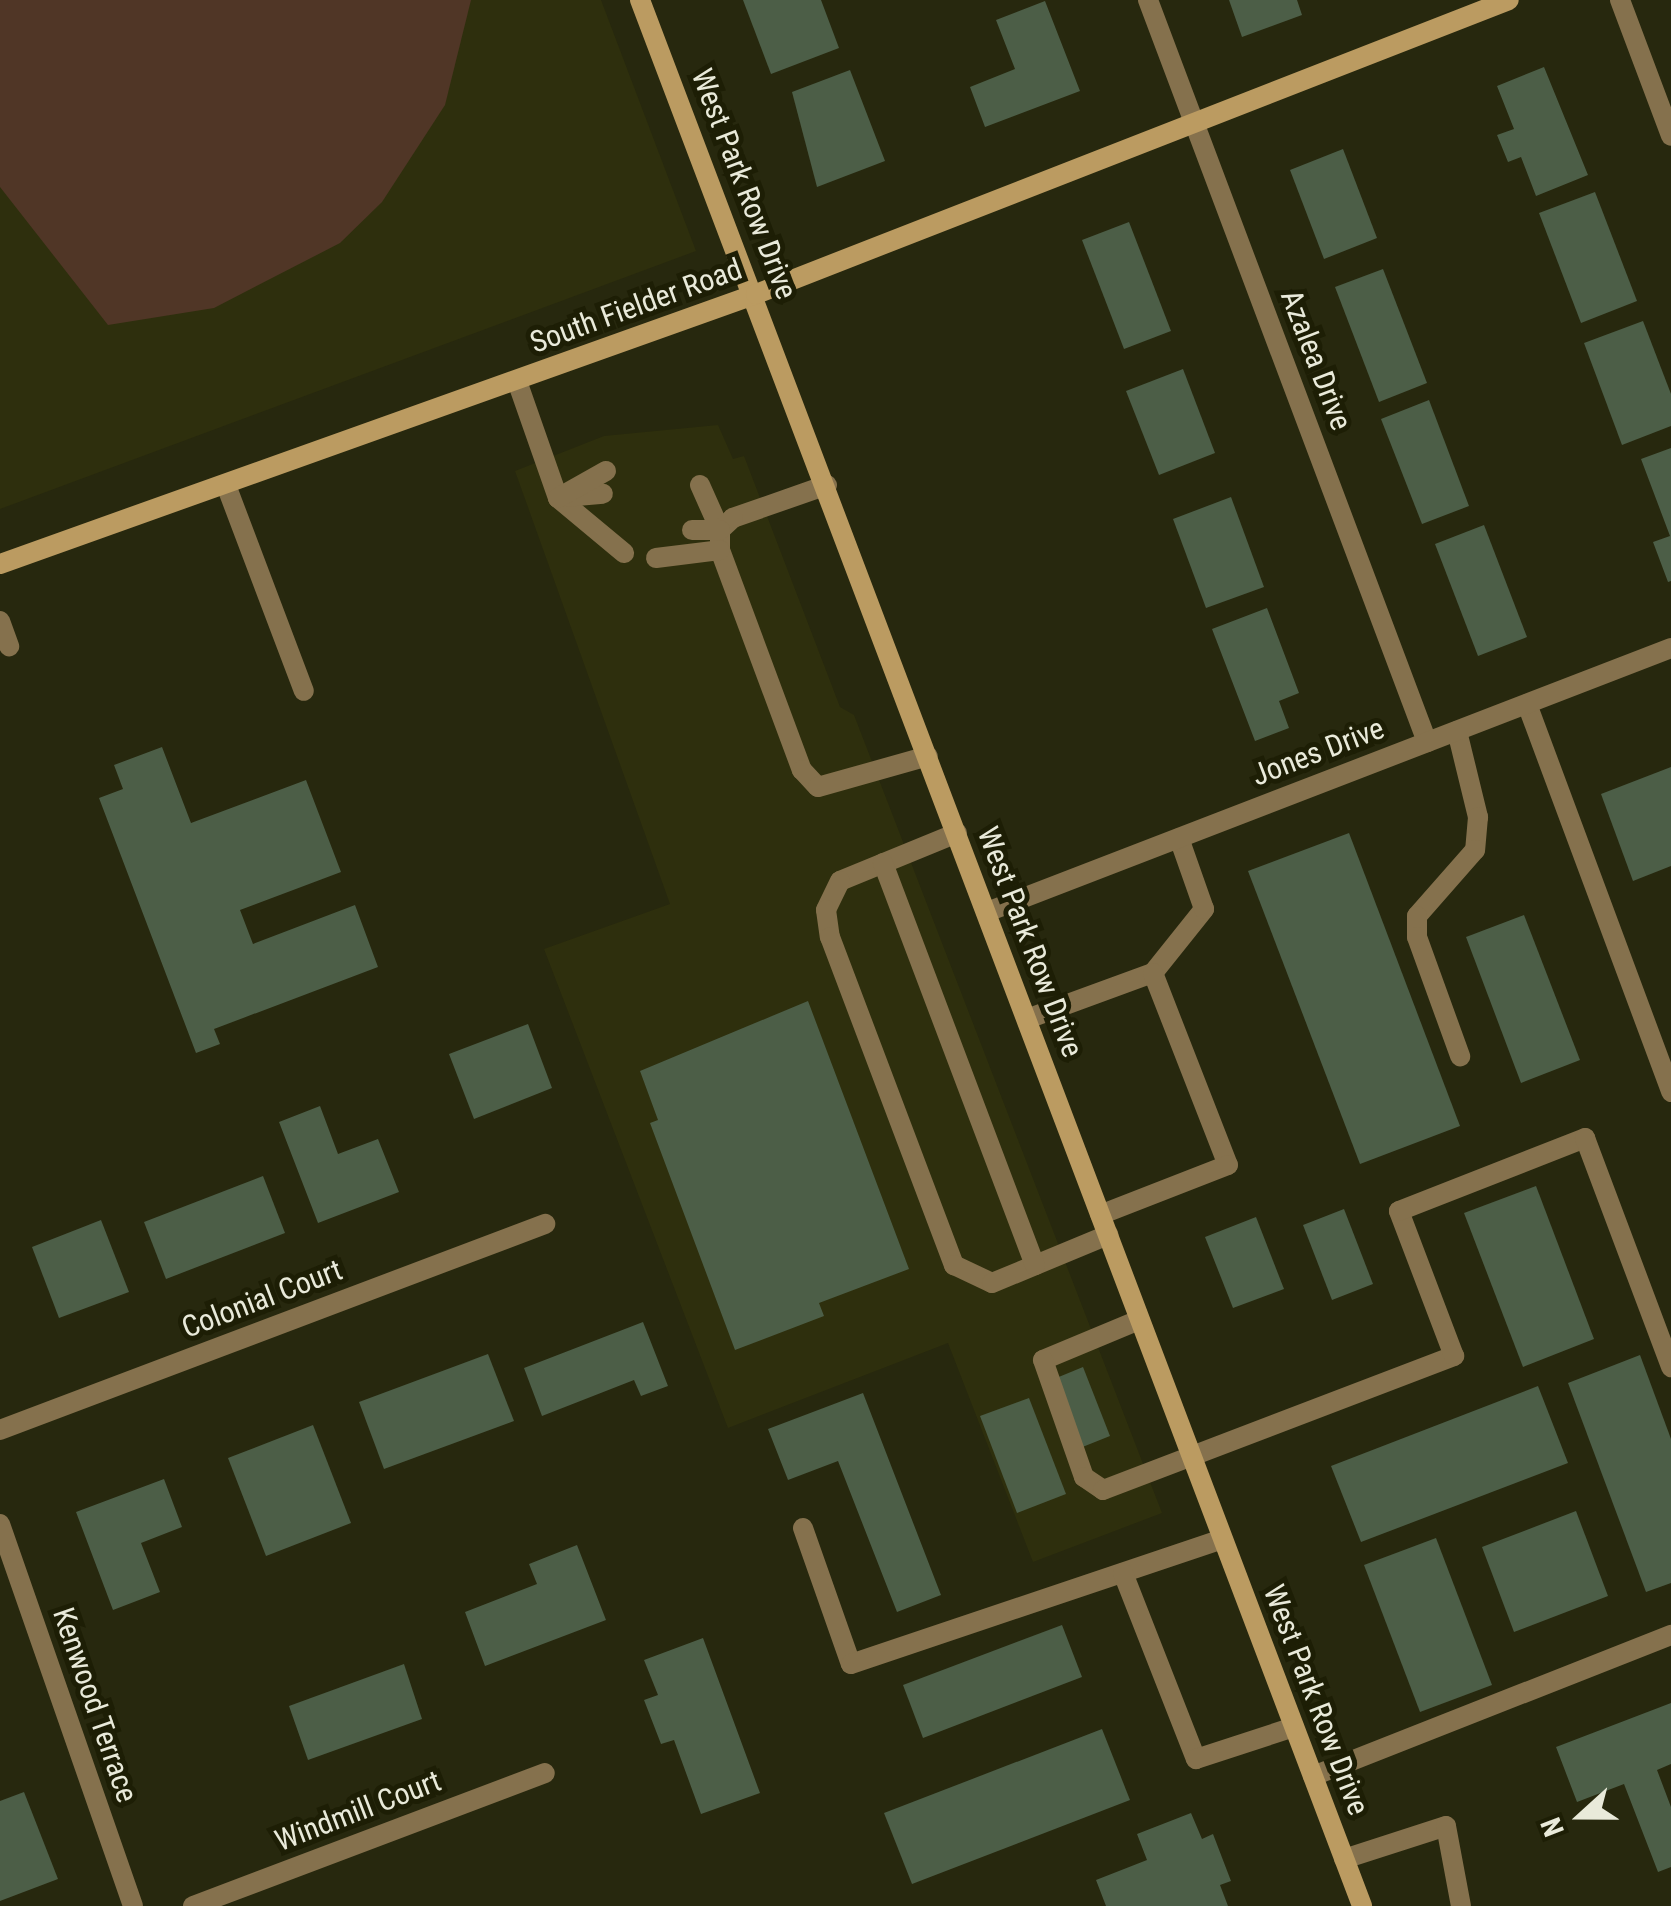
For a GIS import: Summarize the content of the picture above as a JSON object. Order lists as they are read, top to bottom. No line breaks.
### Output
{"streets":{"main road":["West Park Row Drive","South Fielder Road"],"street":["Azalea Drive","Jones Drive","Colonial Court","Kenwood Terrace","Windmill Court"]},"crossings":[["West Park Row Drive","South Fielder Road"],["West Park Row Drive","Jones Drive"],["South Fielder Road","Azalea Drive"],["Azalea Drive","Jones Drive"]],"north":"left"}
